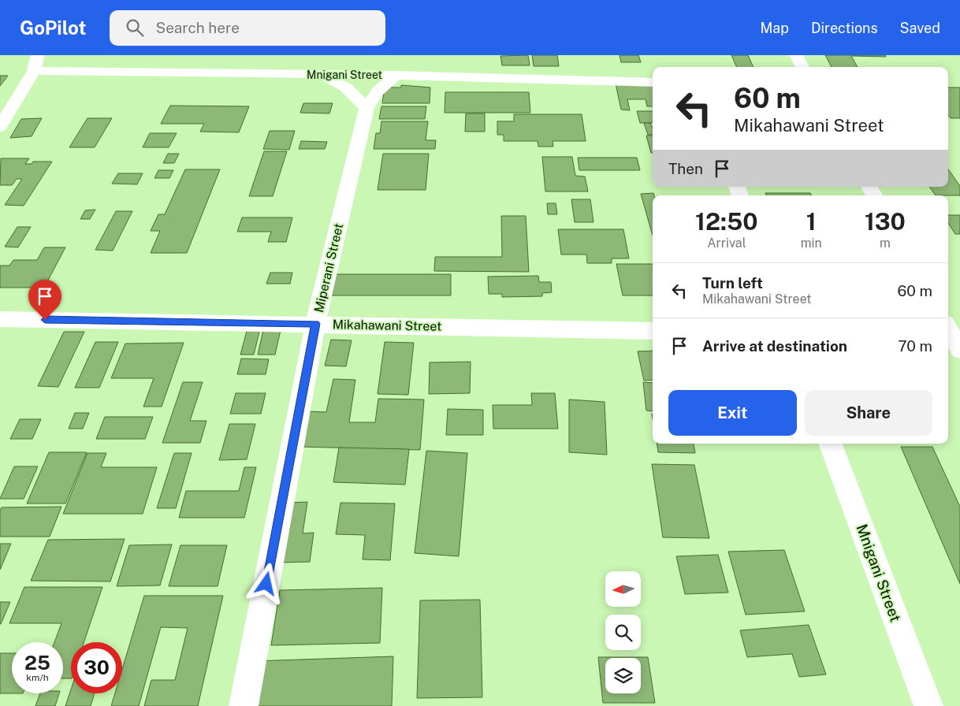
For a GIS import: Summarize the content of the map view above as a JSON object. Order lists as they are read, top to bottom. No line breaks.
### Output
{"streets":{"street":["Mnigani Street","Miperani Street","Mikahawani Street"]},"crossings":[["Mnigani Street","Miperani Street"],["Miperani Street","Mikahawani Street"]],"north":"left","page":{"header":"GoPilot","search":"Search here","nav":["Map","Directions","Saved"],"turn":["60 m","Mikahawani Street"],"then":"Then","eta":["12:50","Arrival","1","min","130","m"],"list":[{"name":"Turn left","note":"Mikahawani Street","value":"60 m"},{"name":"Arrive at destination","value":"70 m"}],"buttons":["Exit","Share"],"speed":"25 km/h","limit":"30"}}
